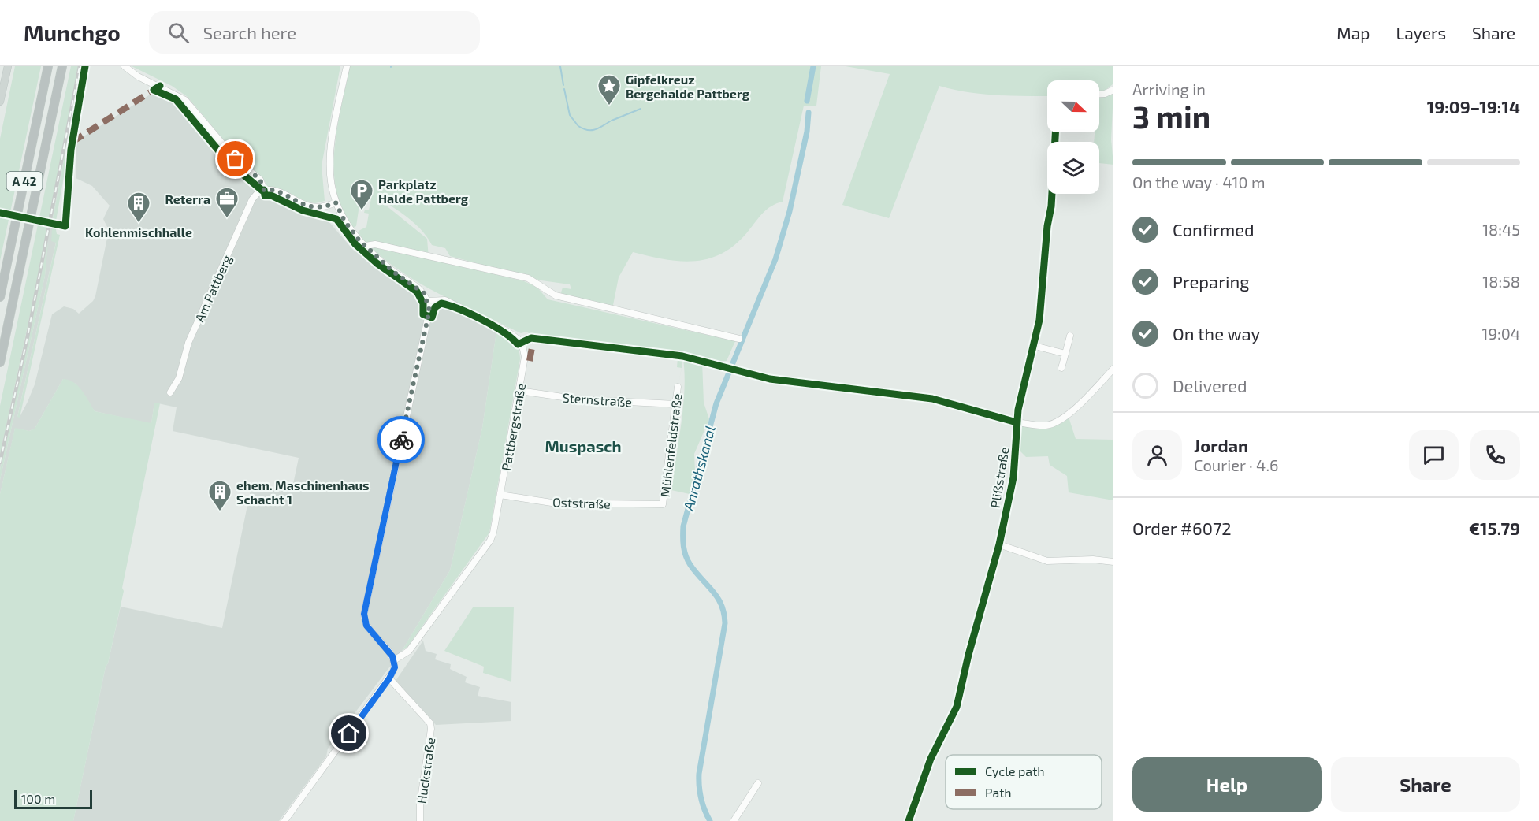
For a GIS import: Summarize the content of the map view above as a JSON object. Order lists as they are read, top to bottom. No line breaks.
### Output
{"streets":{"highway":["A 42"],"street":["Am Pattberg","Sternstraße","Pattbergstraße","Mühlenfeldstraße","Plißstraße","Oststraße","Huckstraße"]},"crossings":[["Sternstraße","Pattbergstraße"],["Sternstraße","Mühlenfeldstraße"],["Pattbergstraße","Oststraße"],["Mühlenfeldstraße","Oststraße"]],"districts":["Muspasch"],"water":["Anrathskanal"],"places":{"place":["Gipfelkreuz Bergehalde Pattberg"],"parking":["Parkplatz Halde Pattberg"],"office":["Reterra"],"building":["Kohlenmischhalle","ehem. Maschinenhaus Schacht 1"]},"legend":["Cycle path","Path"],"scale_bar":"100 m","north":"right","page":{"header":"Munchgo","search":"Search here","nav":["Map","Layers","Share"],"heading":["3 min","Arriving in","19:09–19:14"],"panel":["Jordan","Courier · 4.6","Order #6072","€15.79"],"bar":"On the way · 410 m","list":[["Confirmed","18:45"],["Preparing","18:58"],["On the way","19:04"],"Delivered"],"buttons":["Help","Share"],"scale":"100 m"}}
